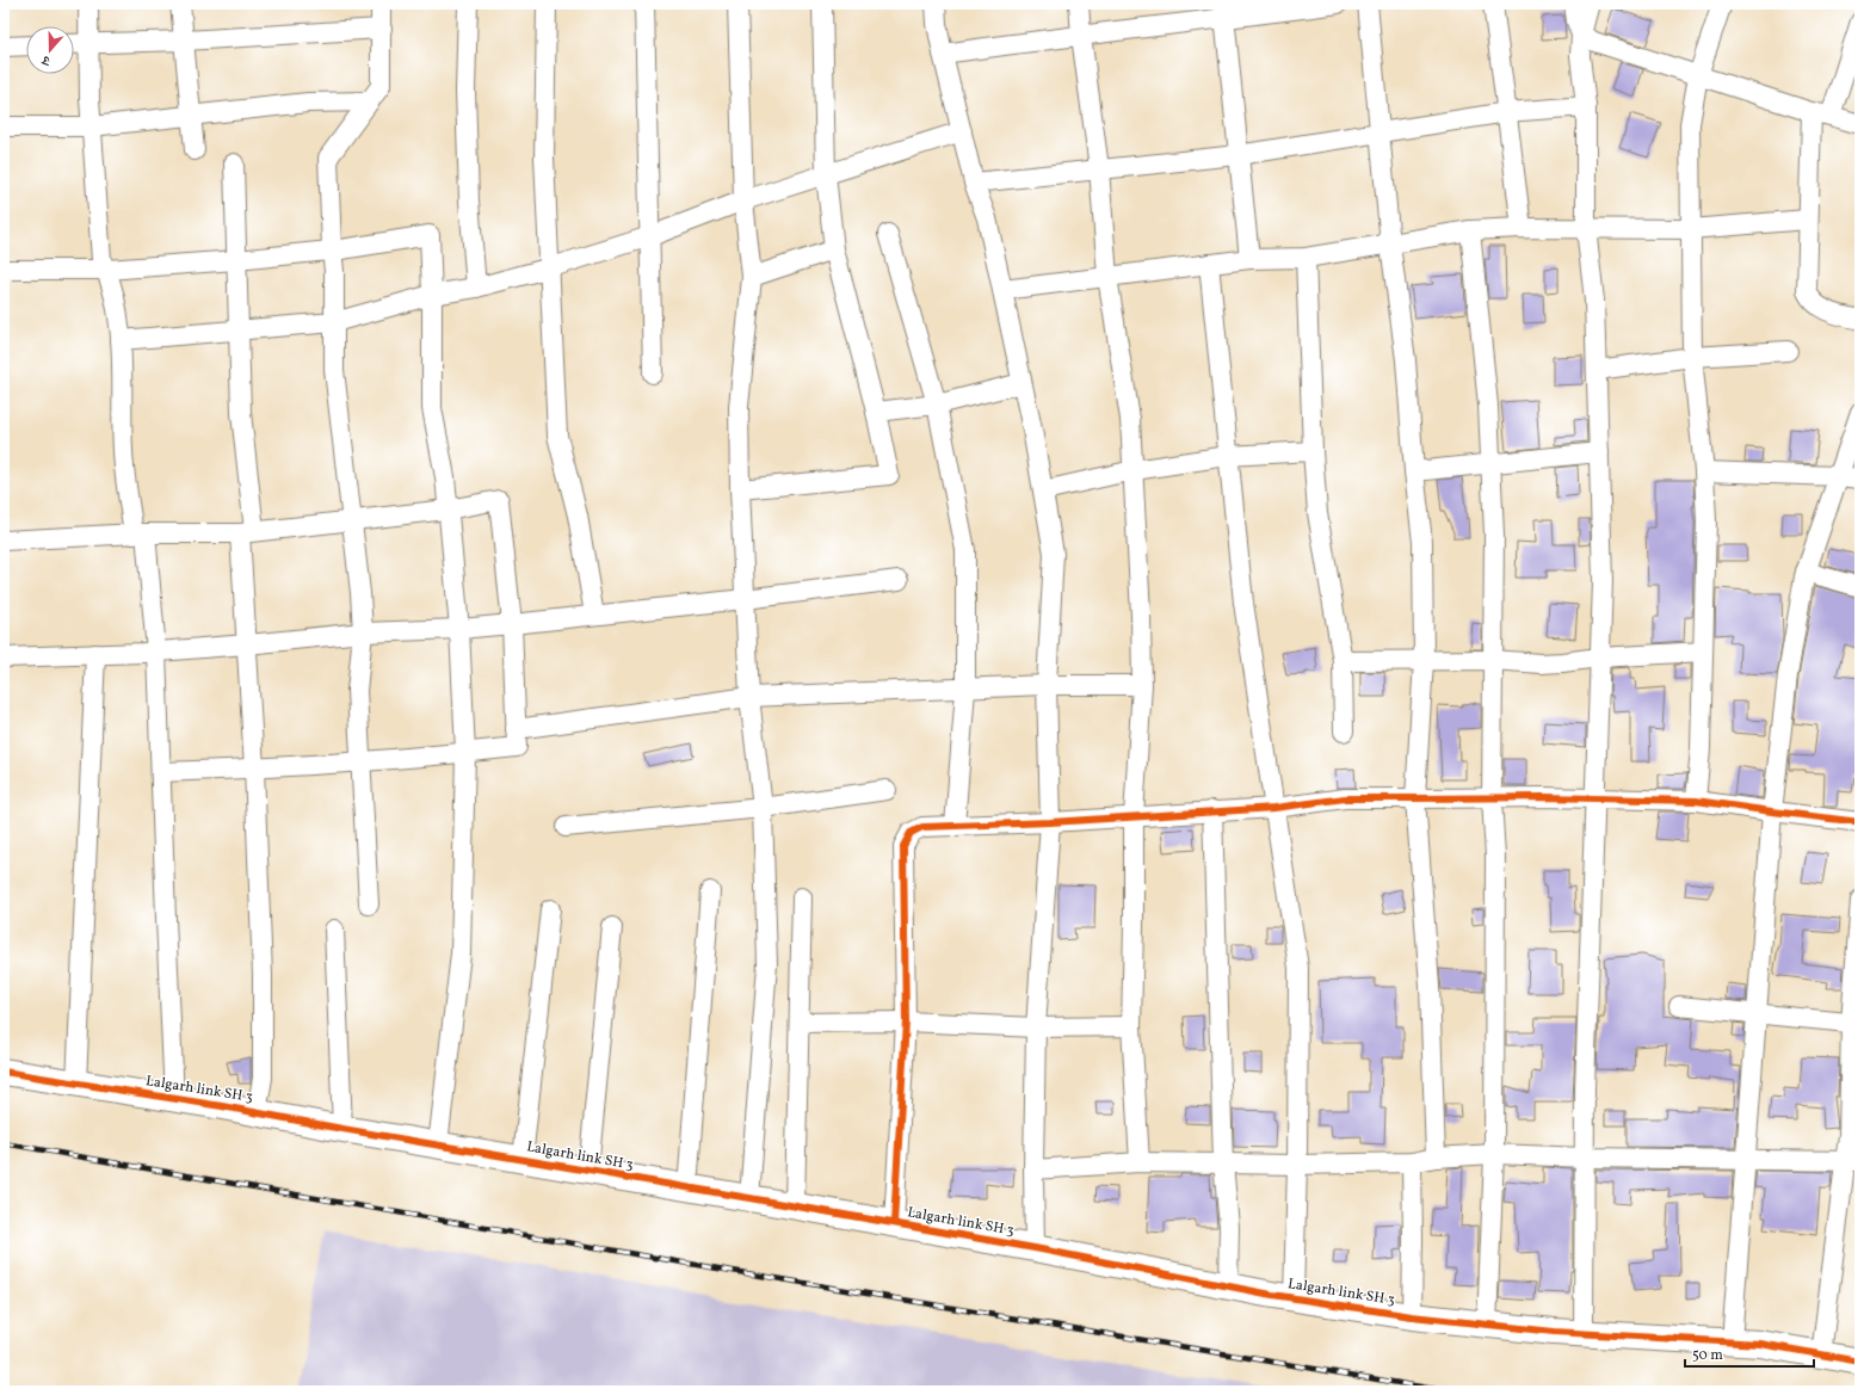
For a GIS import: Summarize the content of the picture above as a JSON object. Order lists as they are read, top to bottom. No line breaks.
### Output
{"streets":{"street":["Lalgarh link SH 3"]},"scale_bar":"50 m","north":"bottom"}
